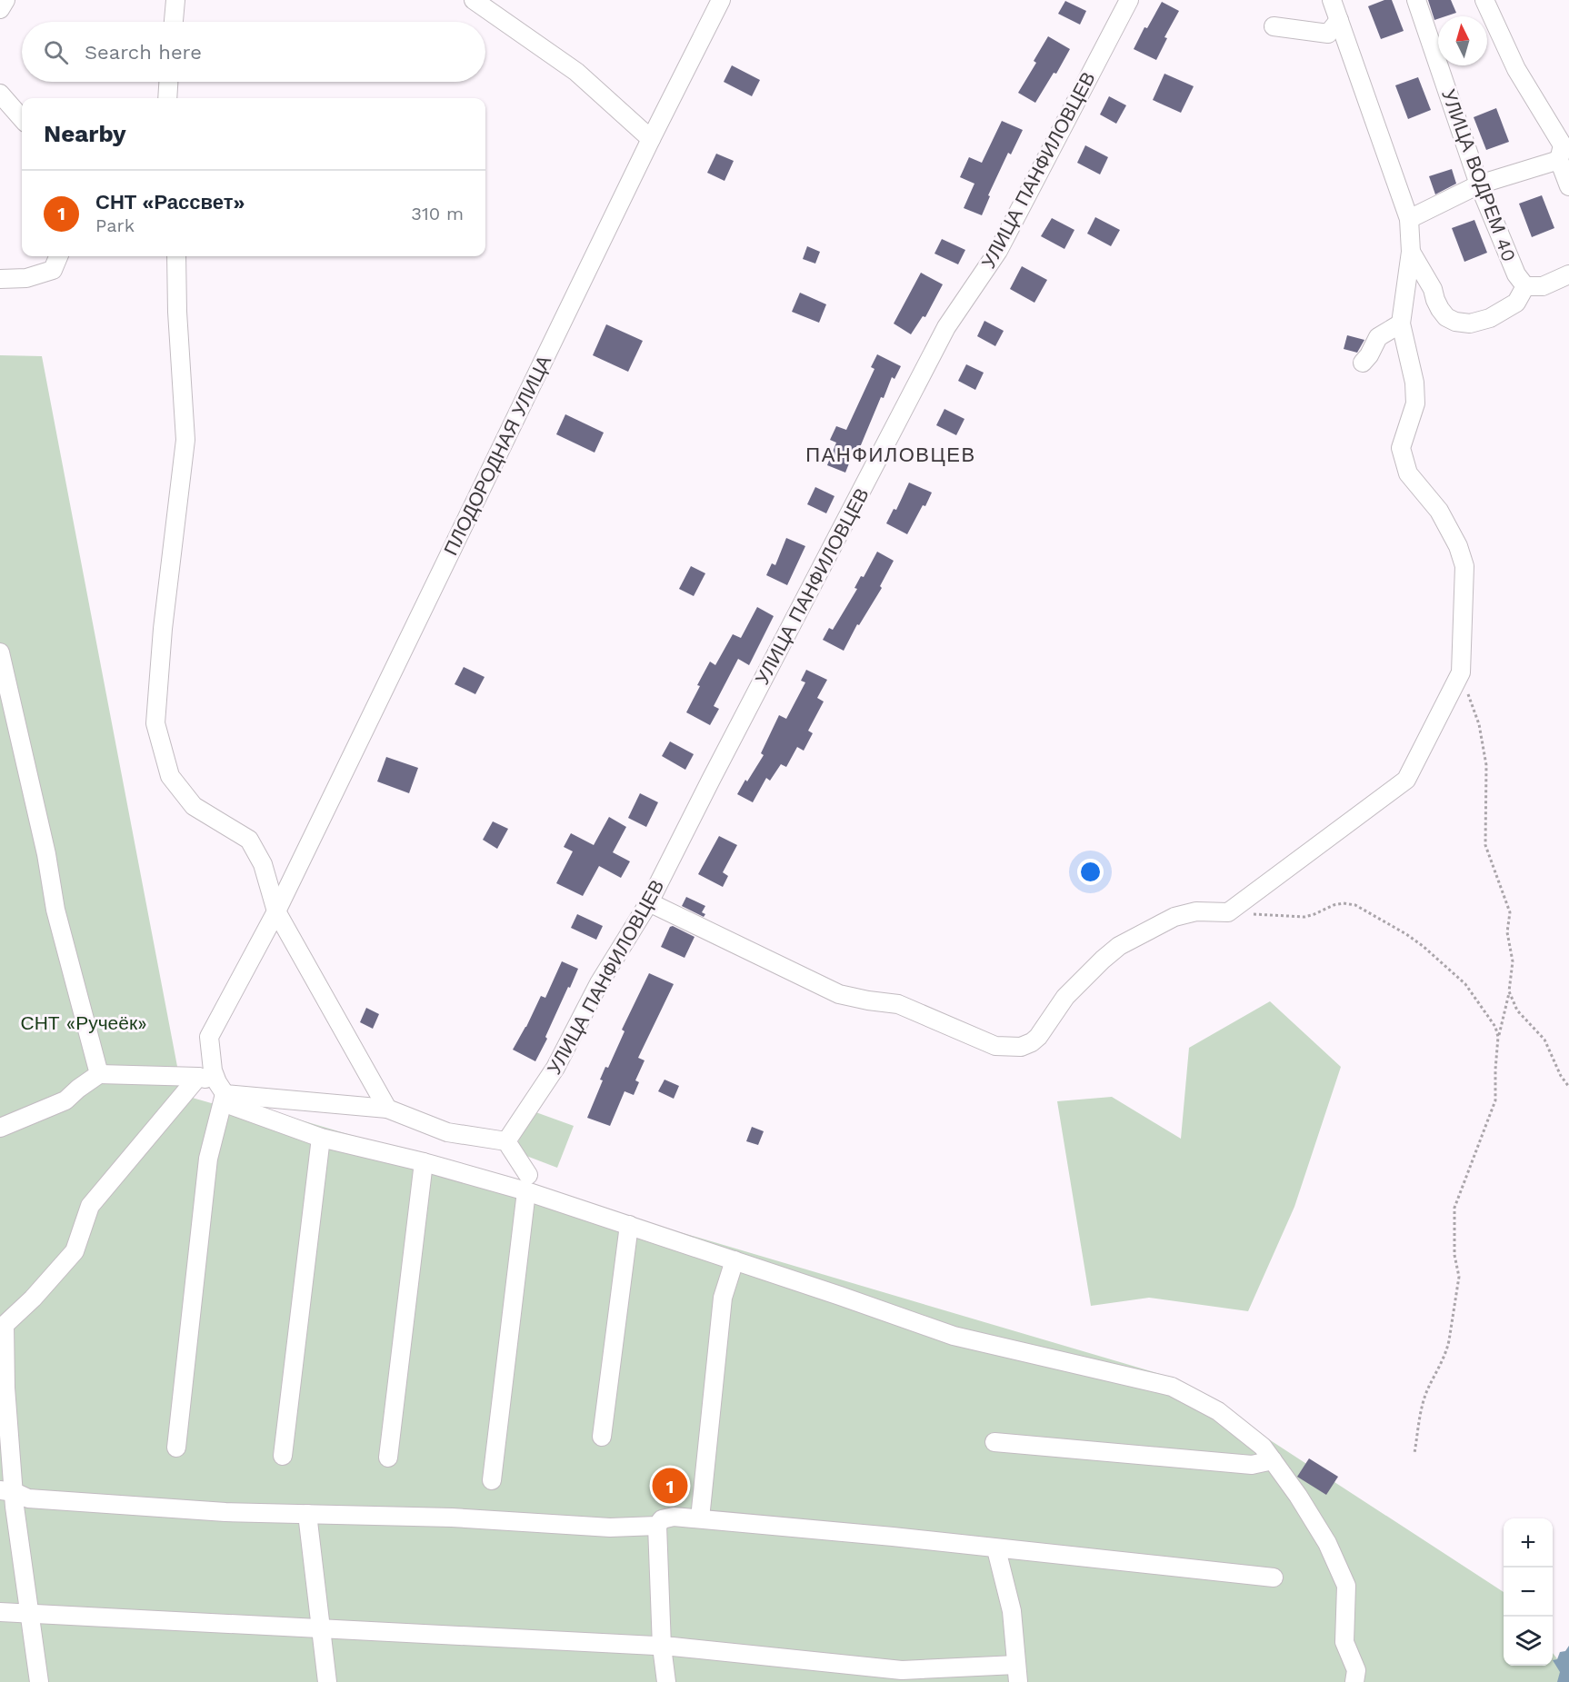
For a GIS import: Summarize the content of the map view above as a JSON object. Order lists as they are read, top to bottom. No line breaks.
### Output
{"streets":{"street":["УЛИЦА ПАНФИЛОВЦЕВ","УЛИЦА ВОДРЕМ 40","ПЛОДОРОДНАЯ УЛИЦА"]},"districts":["ПАНФИЛОВЦЕВ"],"parks":["СНТ «Ручеёк»"],"north":"top","page":{"search":"Search here","heading":"Nearby","list":[{"mark":"1","name":"СНТ «Рассвет»","note":"Park","value":"310 m"}],"pins":"1","map_buttons":["+","−"]}}
